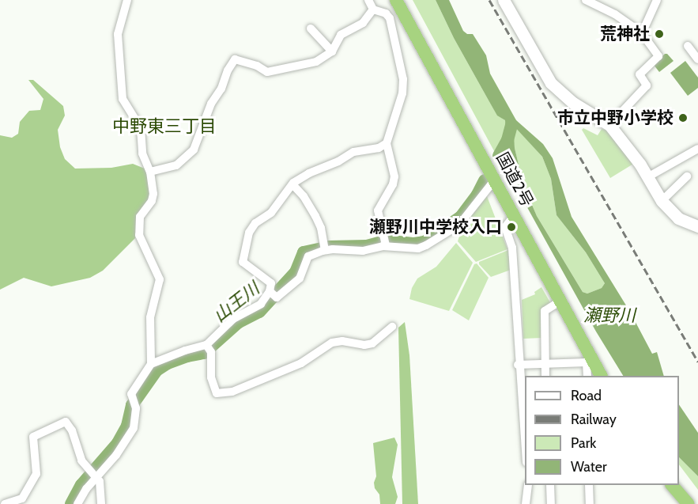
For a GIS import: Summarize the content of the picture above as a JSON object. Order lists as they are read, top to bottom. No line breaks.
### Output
{"streets":{"highway":["国道2号"]},"districts":["中野東三丁目"],"water":["山王川","瀬野川"],"places":["荒神社","市立中野小学校","瀬野川中学校入口"],"legend":["Road","Railway","Park","Water"]}
